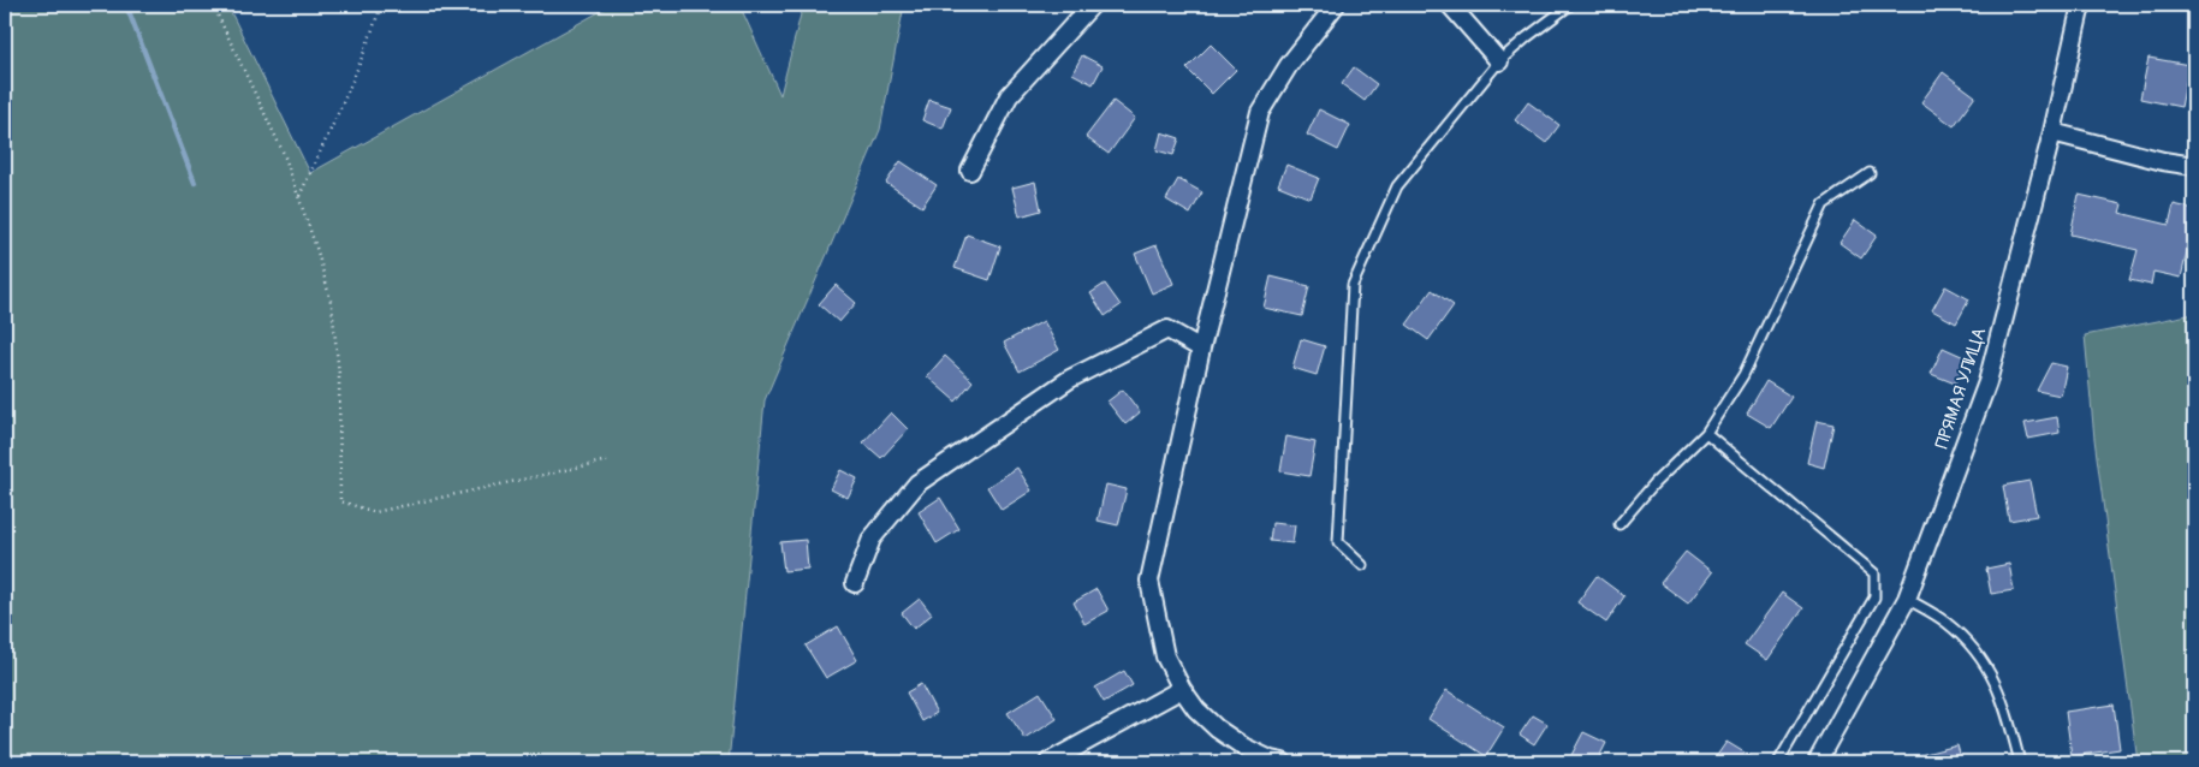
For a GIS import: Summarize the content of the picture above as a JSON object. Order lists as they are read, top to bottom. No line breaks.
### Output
{"streets":{"street":["ПРЯМАЯ УЛИЦА"]}}
